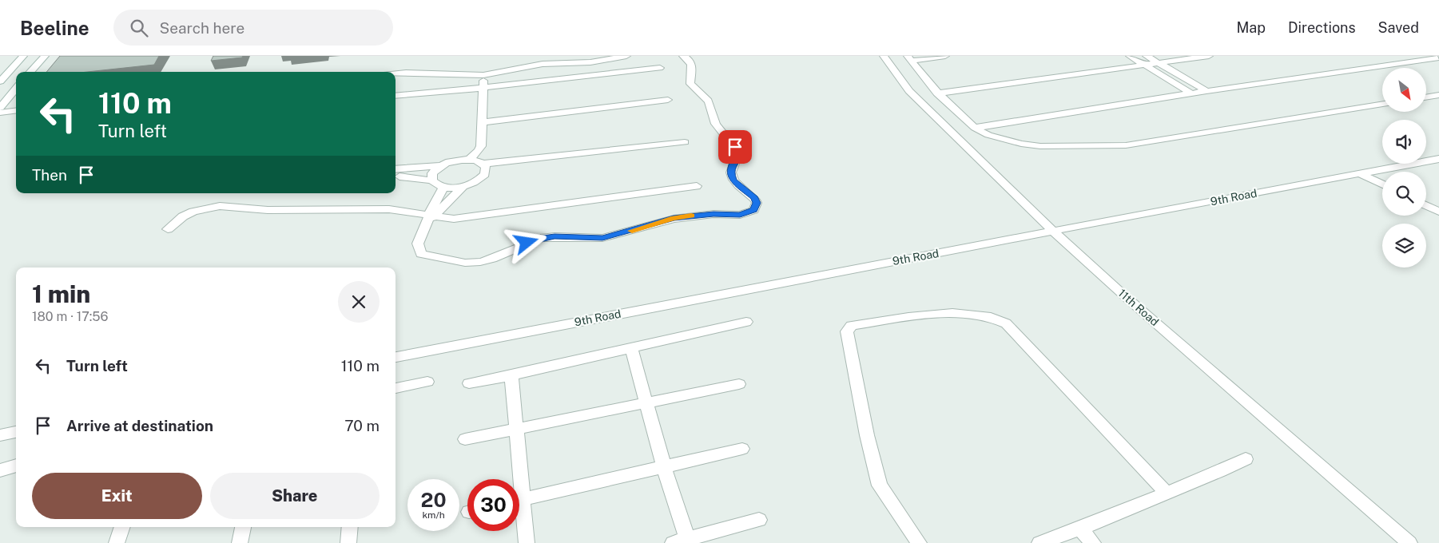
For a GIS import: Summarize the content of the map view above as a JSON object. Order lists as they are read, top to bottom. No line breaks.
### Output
{"streets":{"street":["9th Road","11th Road"]},"crossings":[["9th Road","11th Road"]],"north":"bottom right","page":{"header":"Beeline","search":"Search here","nav":["Map","Directions","Saved"],"turn":["110 m","Turn left"],"then":"Then","heading":["1 min","180 m · 17:56"],"list":[{"name":"Turn left","value":"110 m"},{"name":"Arrive at destination","value":"70 m"}],"buttons":["Exit","Share"],"speed":"20 km/h","limit":"30"}}
